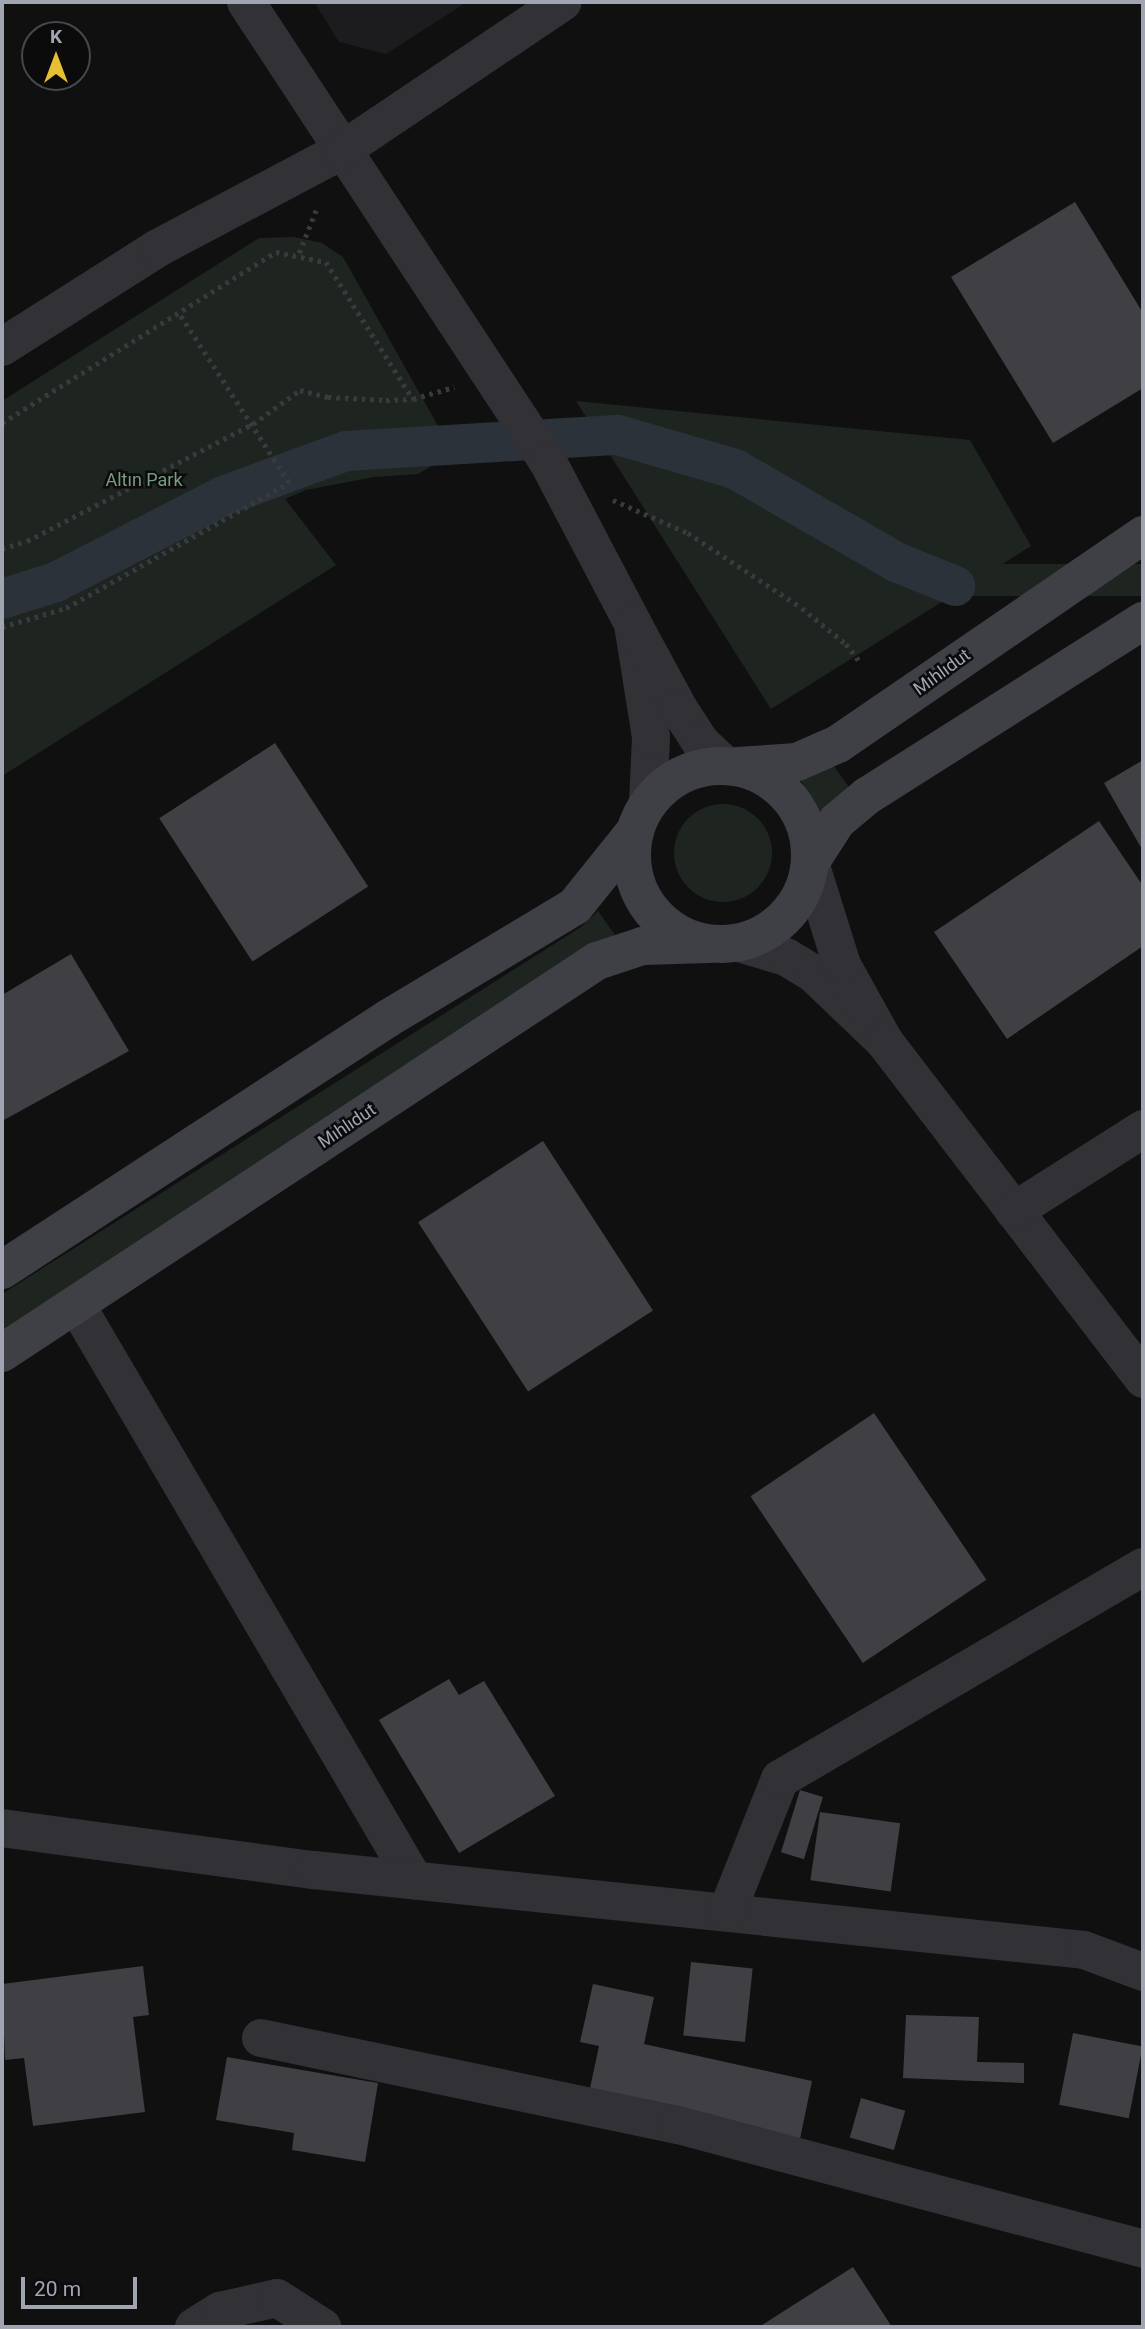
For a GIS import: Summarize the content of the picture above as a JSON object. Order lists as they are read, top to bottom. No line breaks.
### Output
{"streets":{"main road":["Mıhlıdut"]},"parks":["Altın Park"],"scale_bar":"20 m","north":"top"}
